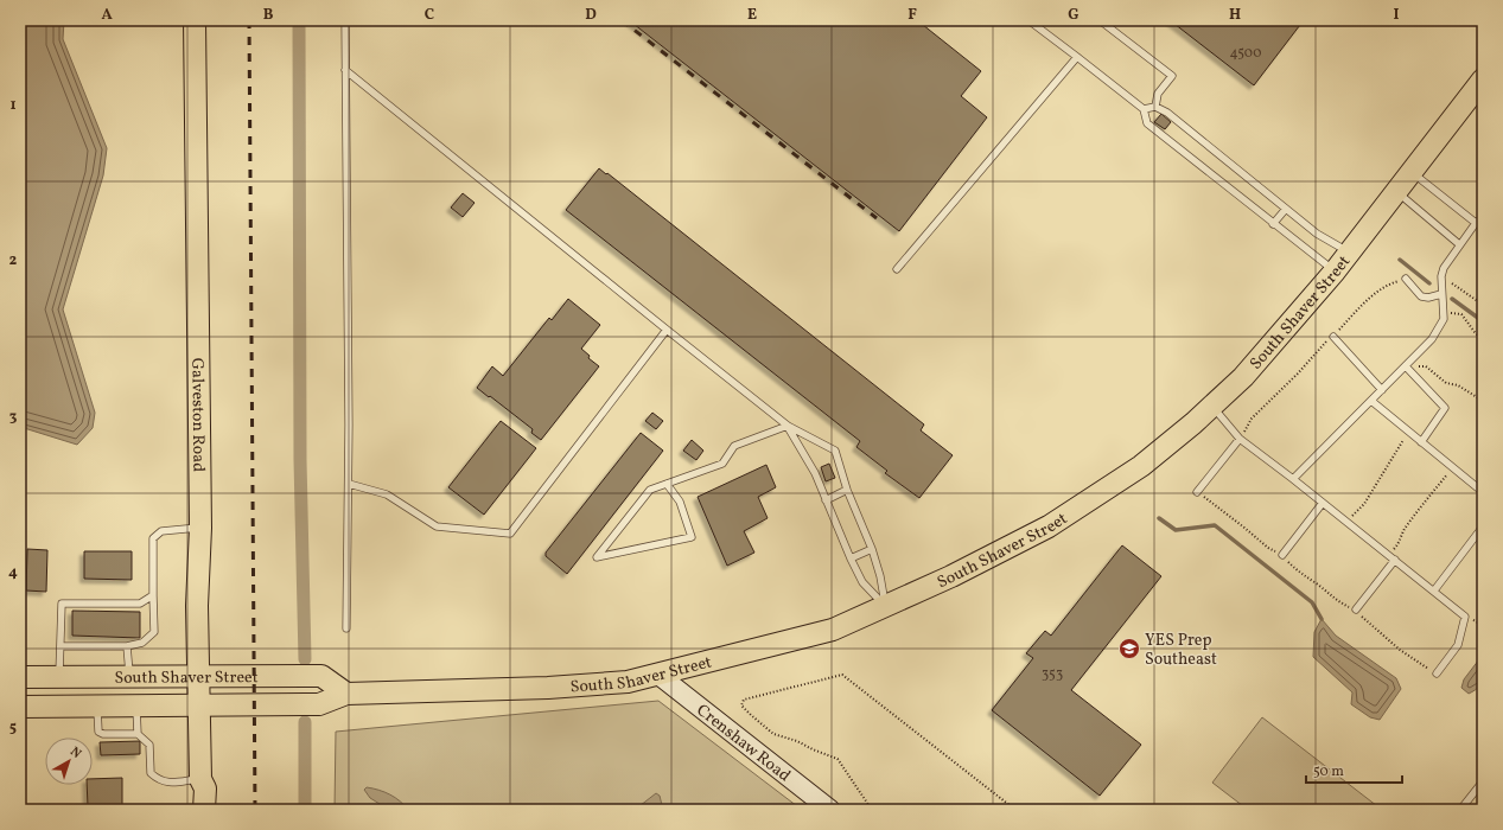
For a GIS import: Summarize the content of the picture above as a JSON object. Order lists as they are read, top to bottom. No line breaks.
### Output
{"streets":{"main road":["South Shaver Street","Galveston Road","Crenshaw Road"]},"crossings":[["South Shaver Street","Galveston Road"],["South Shaver Street","Crenshaw Road"]],"places":{"school or university":["YES Prep Southeast"]},"house_numbers":["4500","353"],"scale_bar":"50 m","north":"top right","grid":{"columns":["A","B","C","D","E","F","G","H","I"],"rows":["1","2","3","4","5"]}}
